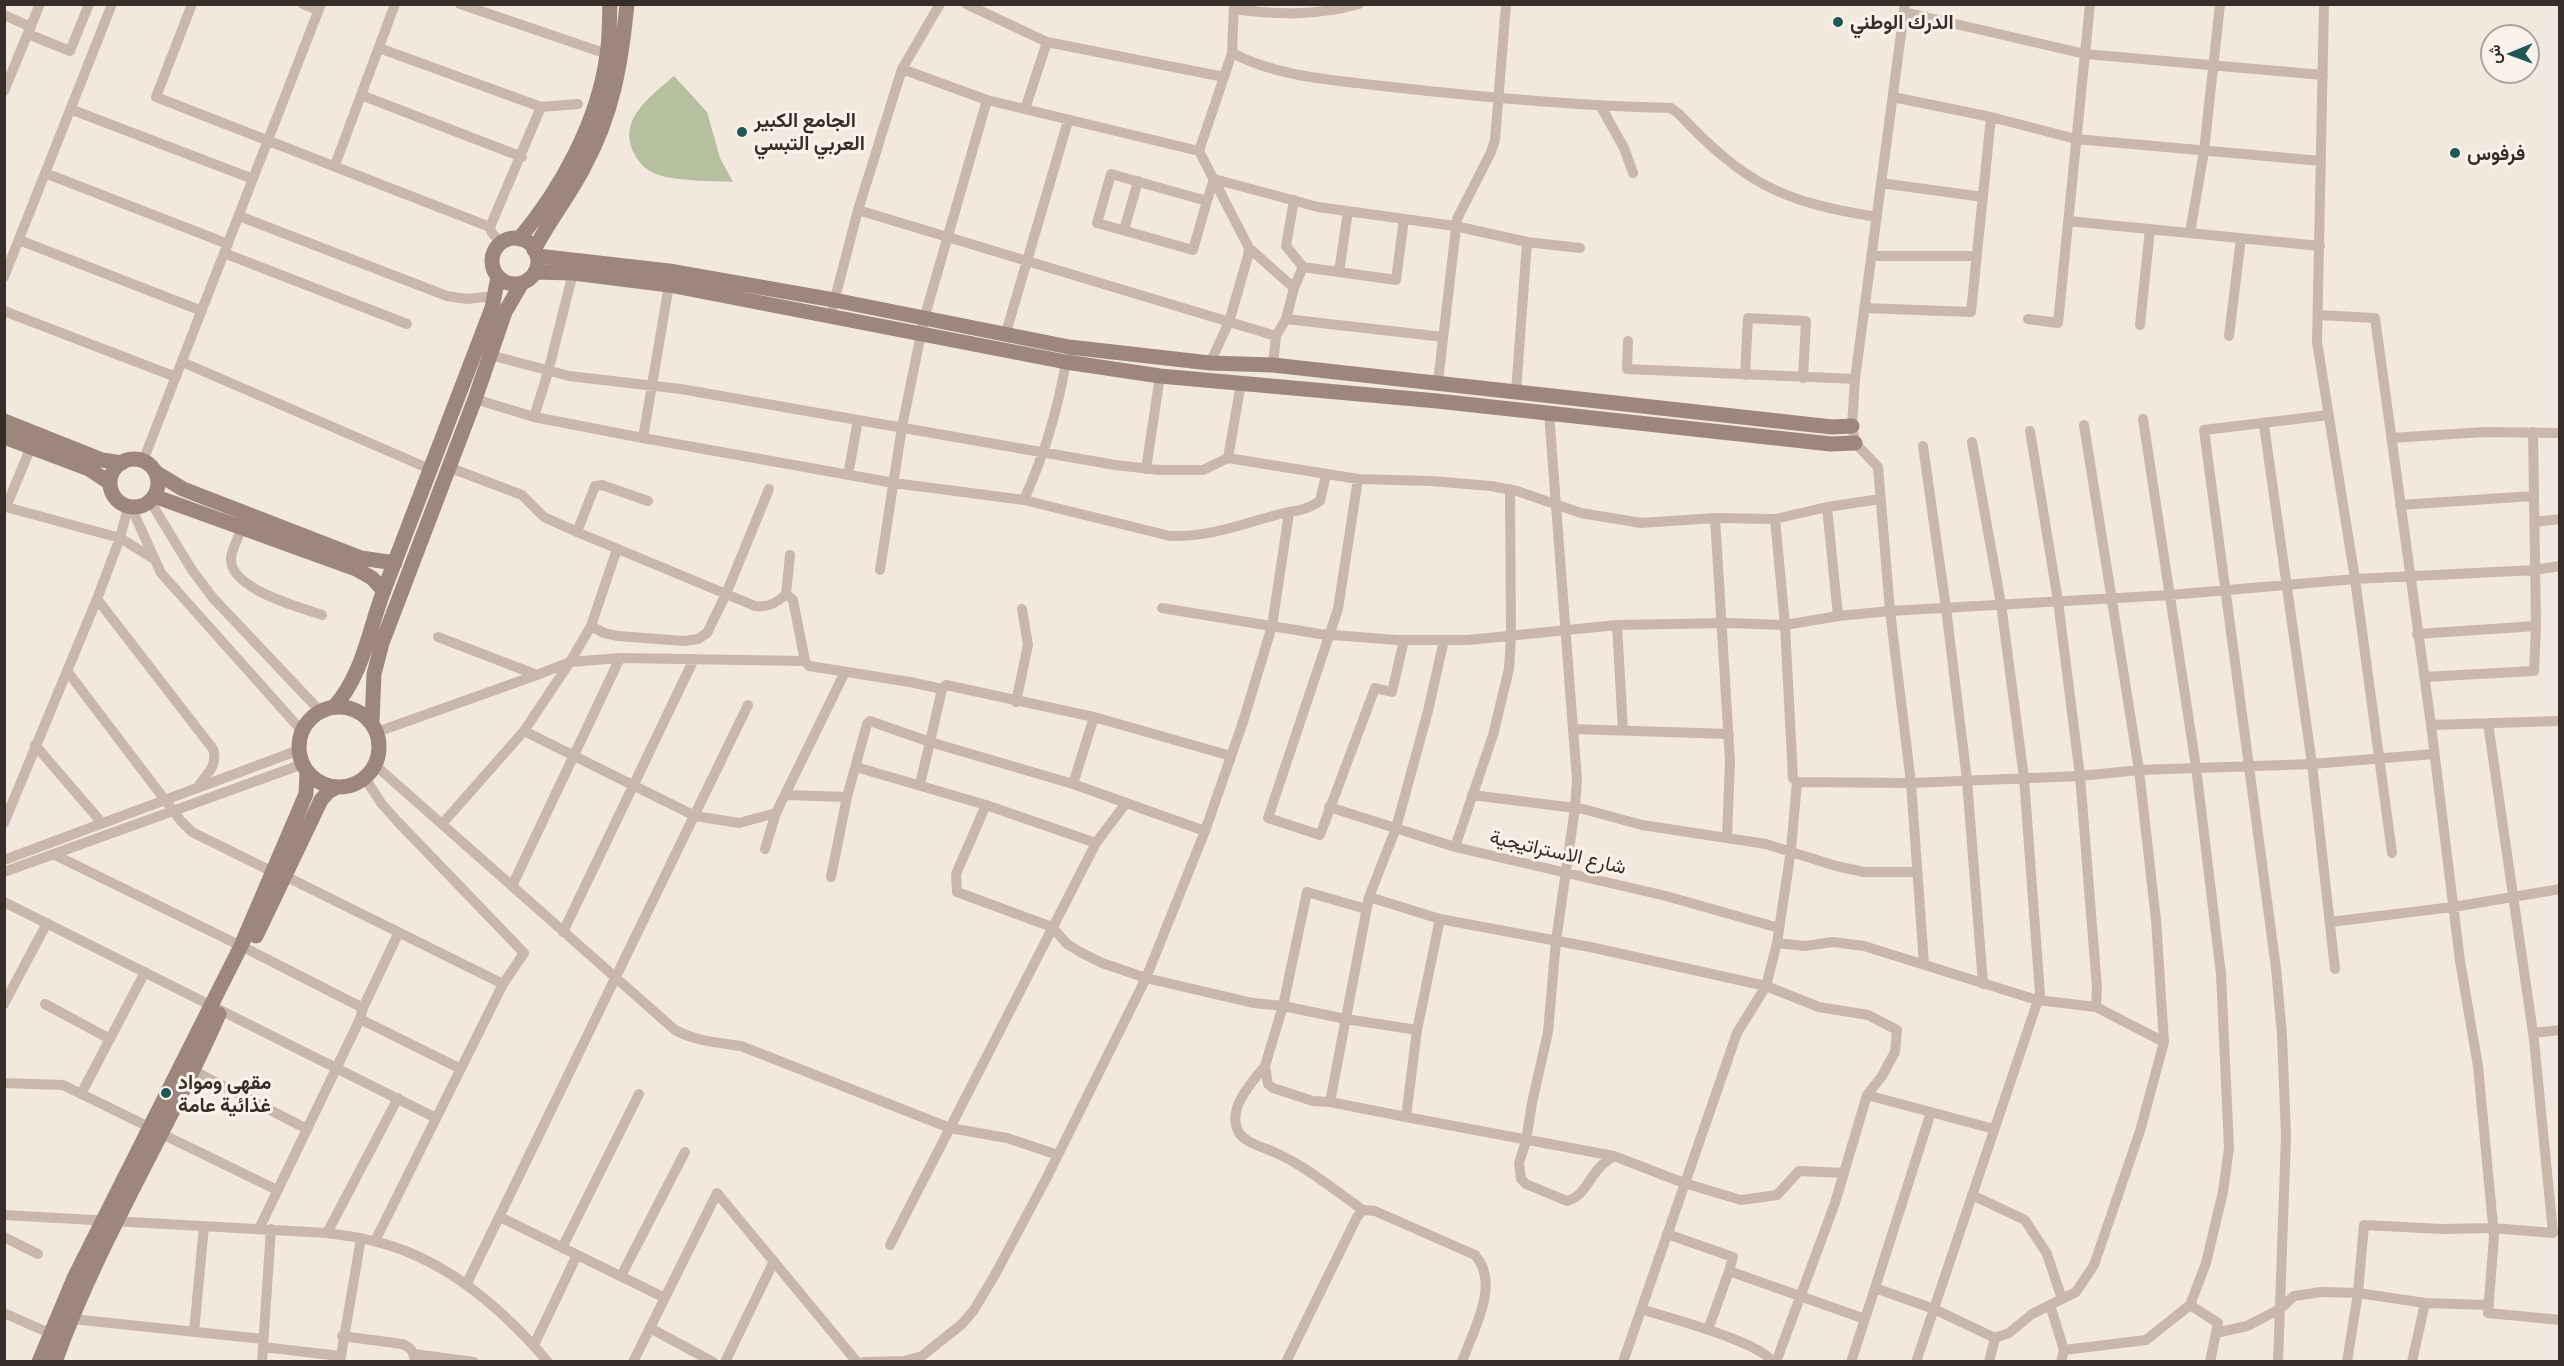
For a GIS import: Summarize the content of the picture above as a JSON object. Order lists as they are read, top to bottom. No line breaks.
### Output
{"streets":{"street":["شارع الاستراتيجية"]},"places":["الدرك الوطني","الجامع الكبير العربي التبسي","فرفوس","مقهى ومواد غذائية عامة"],"north":"left"}
